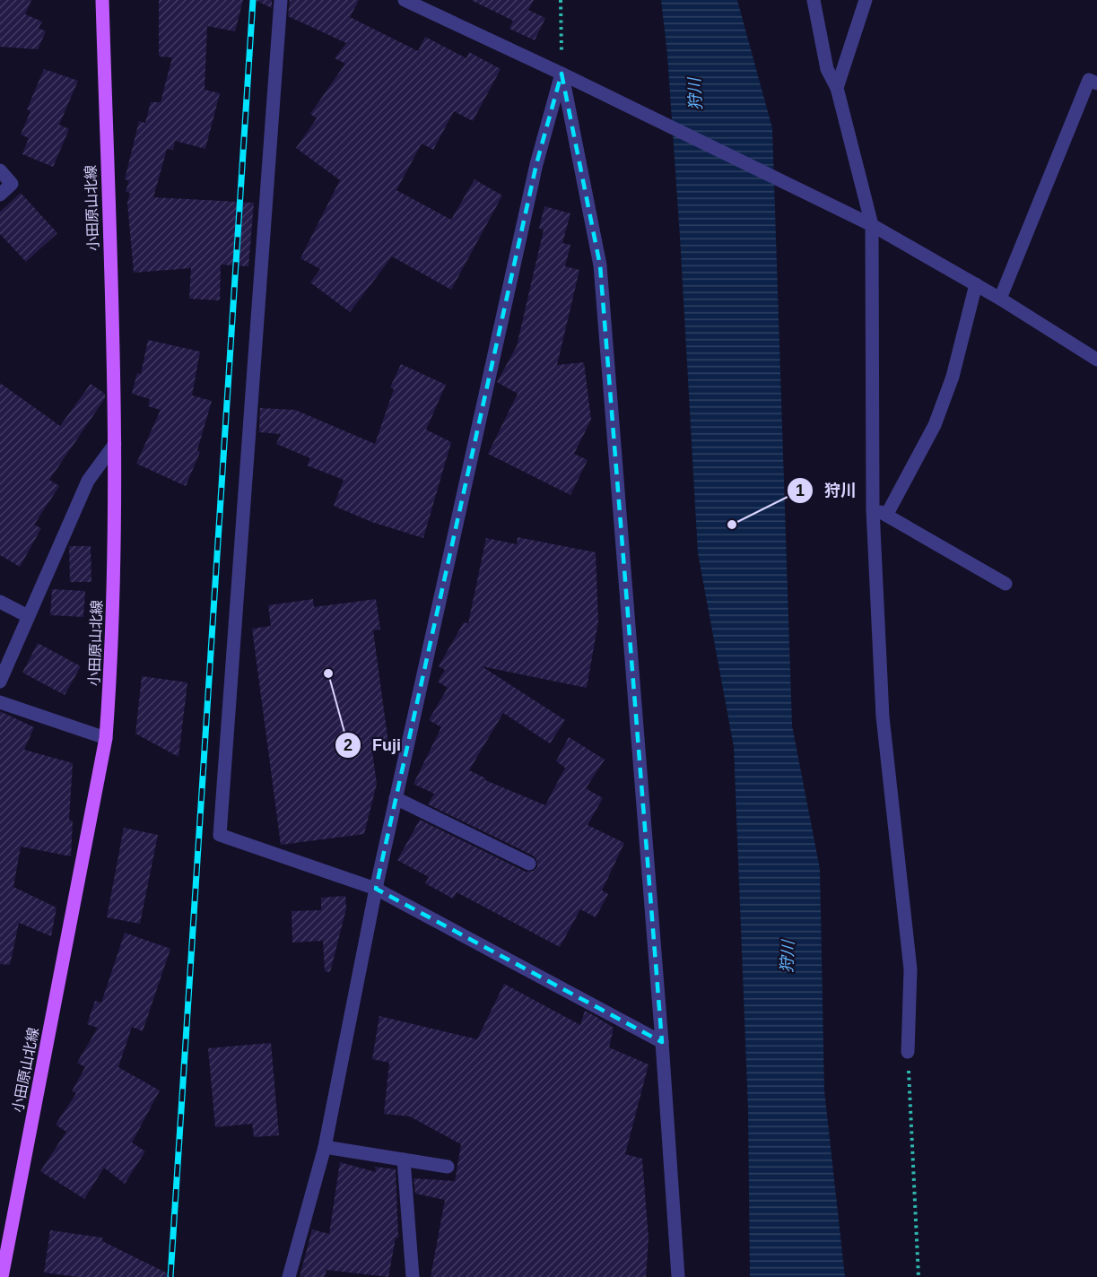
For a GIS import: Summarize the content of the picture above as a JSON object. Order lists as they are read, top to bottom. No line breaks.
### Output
{"streets":{"main road":["小田原山北線"]},"water":["狩川"],"places":["狩川","Fuji"]}
